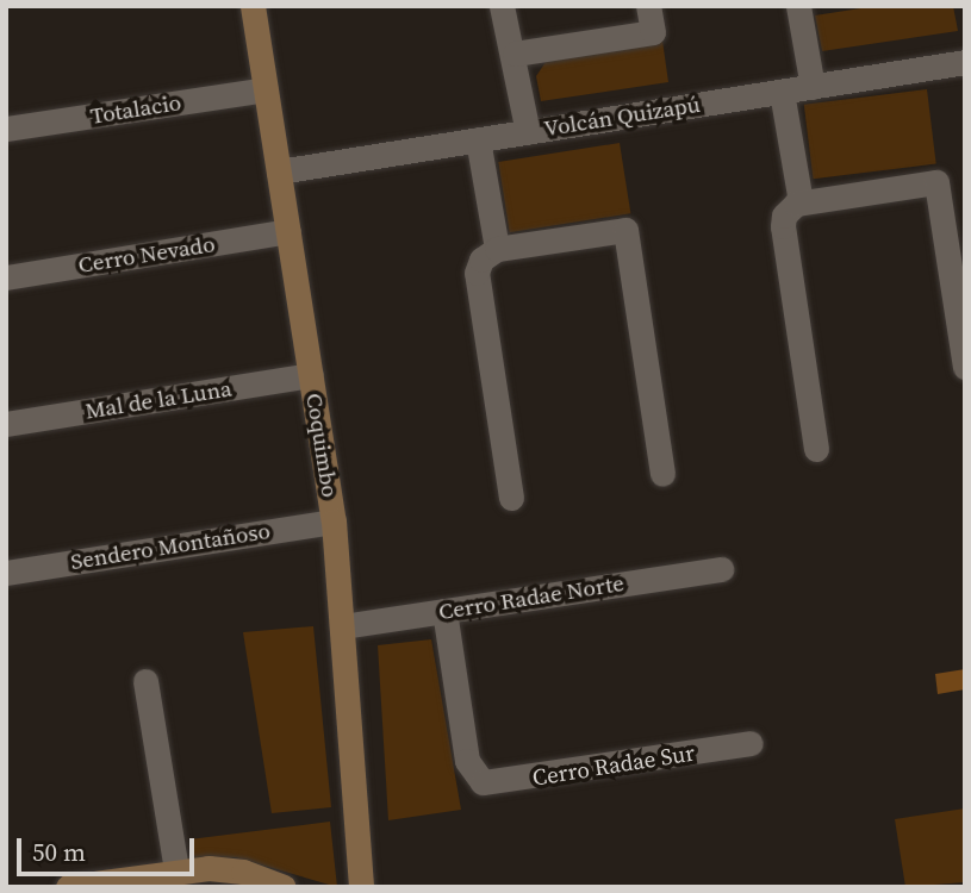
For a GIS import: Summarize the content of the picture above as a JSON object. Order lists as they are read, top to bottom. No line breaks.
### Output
{"streets":{"street":["Totalacio","Volcán Quizapú","Cerro Nevado","Mal de la Luna","Coquimbo","Sendero Montañoso","Cerro Radae Norte","Cerro Radae Sur"]},"crossings":[["Totalacio","Coquimbo"],["Volcán Quizapú","Coquimbo"],["Cerro Nevado","Coquimbo"],["Mal de la Luna","Coquimbo"],["Coquimbo","Sendero Montañoso"],["Coquimbo","Cerro Radae Norte"],["Cerro Radae Norte","Cerro Radae Sur"]],"scale_bar":"50 m"}
